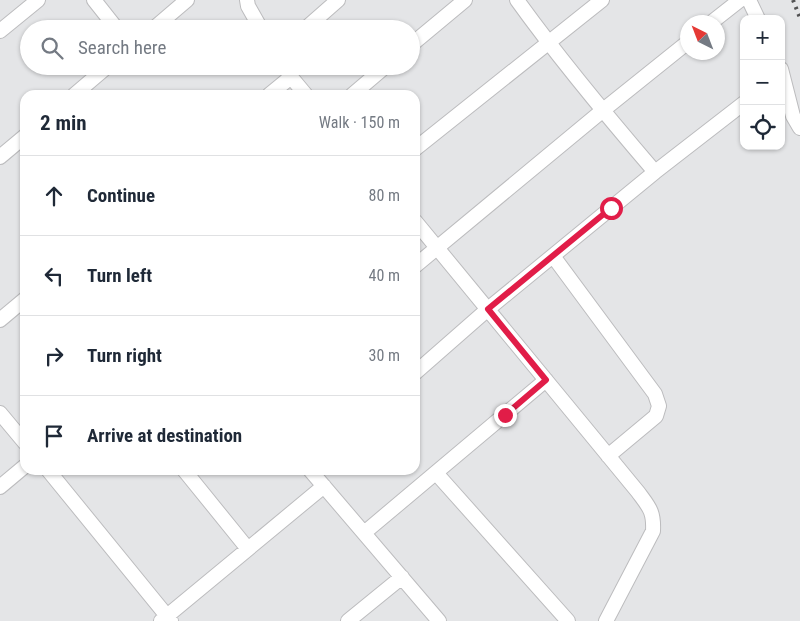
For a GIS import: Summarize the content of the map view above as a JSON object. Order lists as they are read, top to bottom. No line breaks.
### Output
{"north":"top left","page":{"map_buttons":["+","−"],"search":"Search here","heading":["2 min","Walk · 150 m"],"list":[["Continue","80 m"],["Turn left","40 m"],["Turn right","30 m"],"Arrive at destination"]}}
